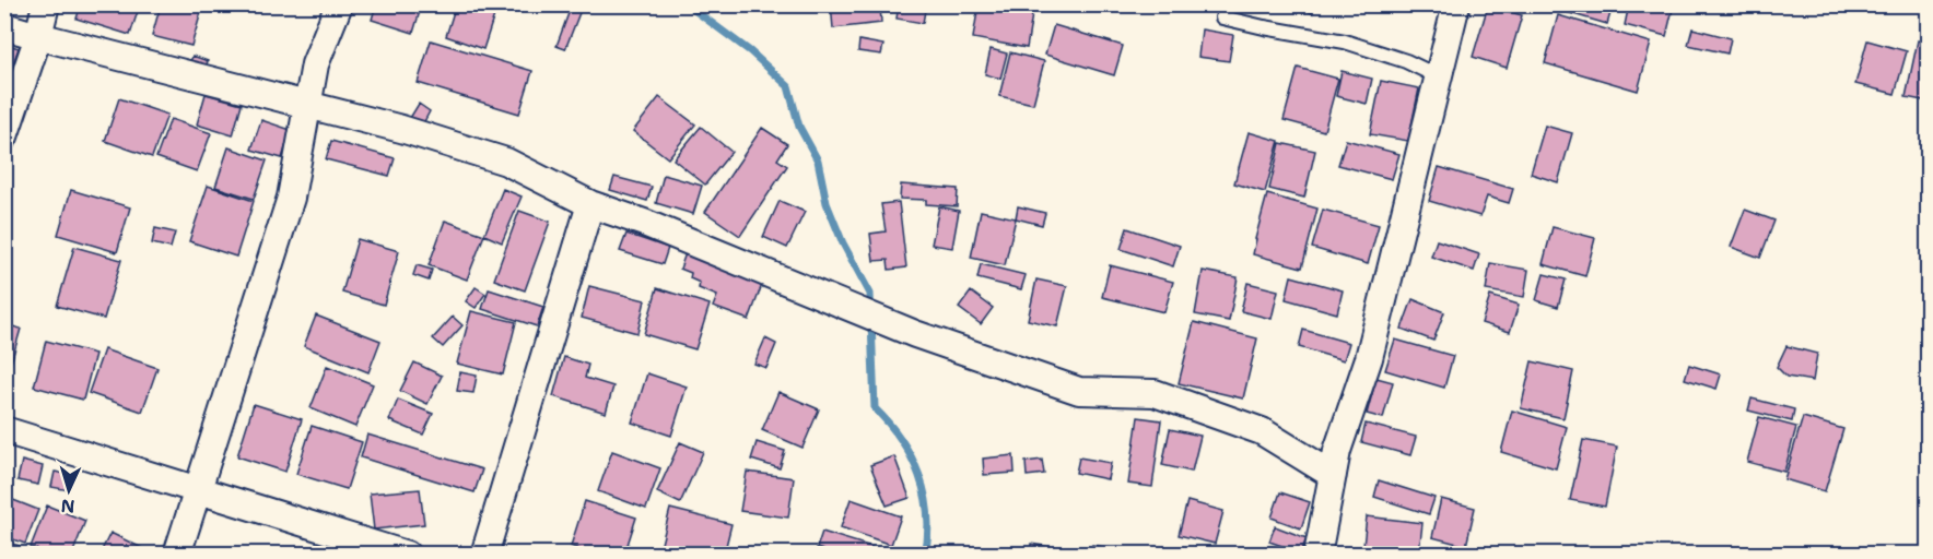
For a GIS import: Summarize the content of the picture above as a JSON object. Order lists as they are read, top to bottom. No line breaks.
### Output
{"north":"bottom"}
